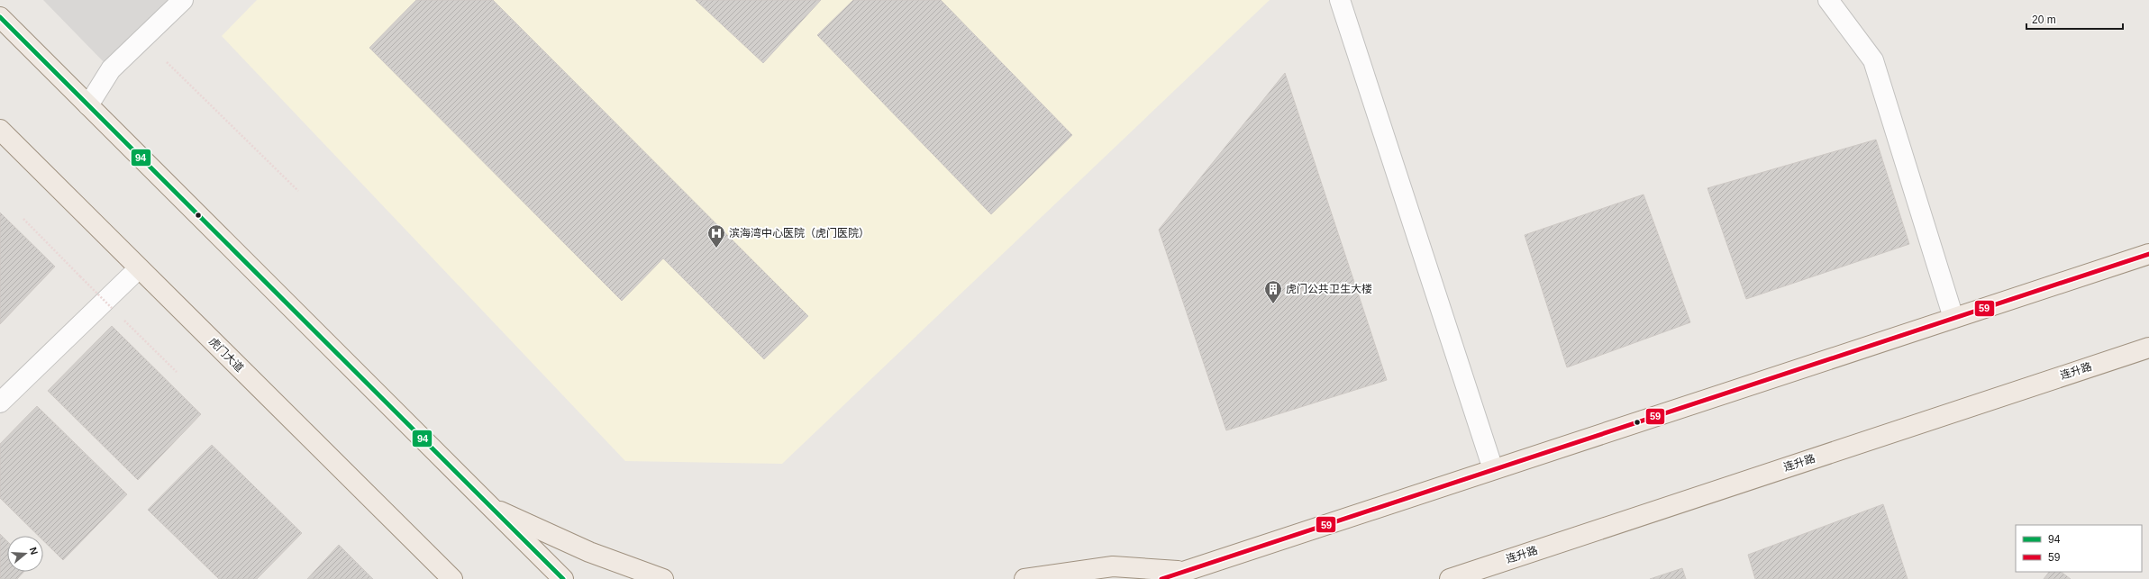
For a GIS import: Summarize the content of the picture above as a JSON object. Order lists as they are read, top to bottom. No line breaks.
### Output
{"streets":{"main road":["虎门大道","连升路"]},"places":{"hospital":["滨海湾中心医院（虎门医院）"],"building":["虎门公共卫生大楼"]},"lines":["transit line 94","transit line 59"],"legend":["94","59"],"scale_bar":"20 m","north":"right"}
